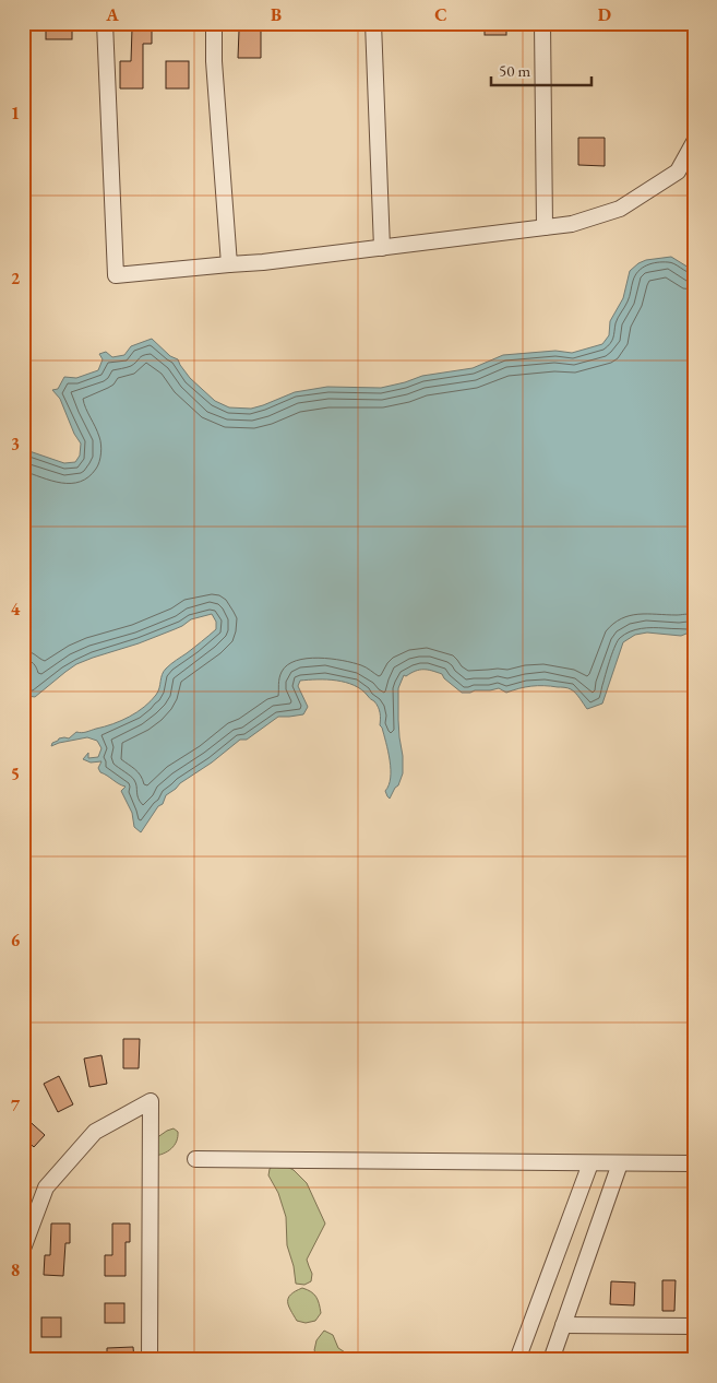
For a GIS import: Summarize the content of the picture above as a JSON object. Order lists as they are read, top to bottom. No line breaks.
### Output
{"scale_bar":"50 m","grid":{"columns":["A","B","C","D"],"rows":["1","2","3","4","5","6","7","8"]}}
